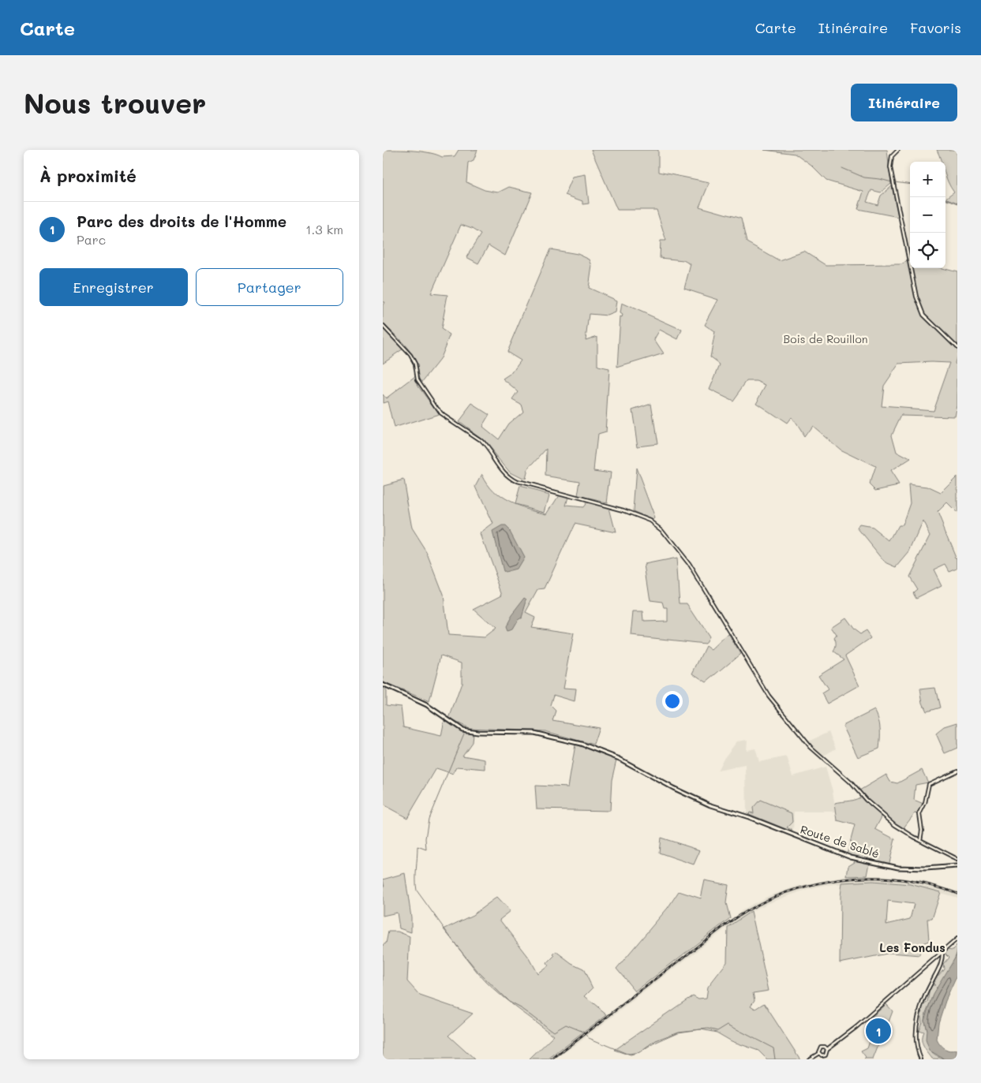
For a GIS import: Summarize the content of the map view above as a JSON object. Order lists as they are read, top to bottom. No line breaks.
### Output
{"streets":{"main road":["Route de Sablé"]},"districts":["Les Fondus"],"parks":["Bois de Rouillon"],"page":{"header":"Carte","nav":["Carte","Itinéraire","Favoris"],"buttons":["Itinéraire",["Enregistrer","Partager"]],"title":"Nous trouver","heading":"À proximité","map_buttons":["+","−"],"list":[{"mark":"1","name":"Parc des droits de l'Homme","note":"Parc","value":"1.3 km"}],"pins":"1"}}
